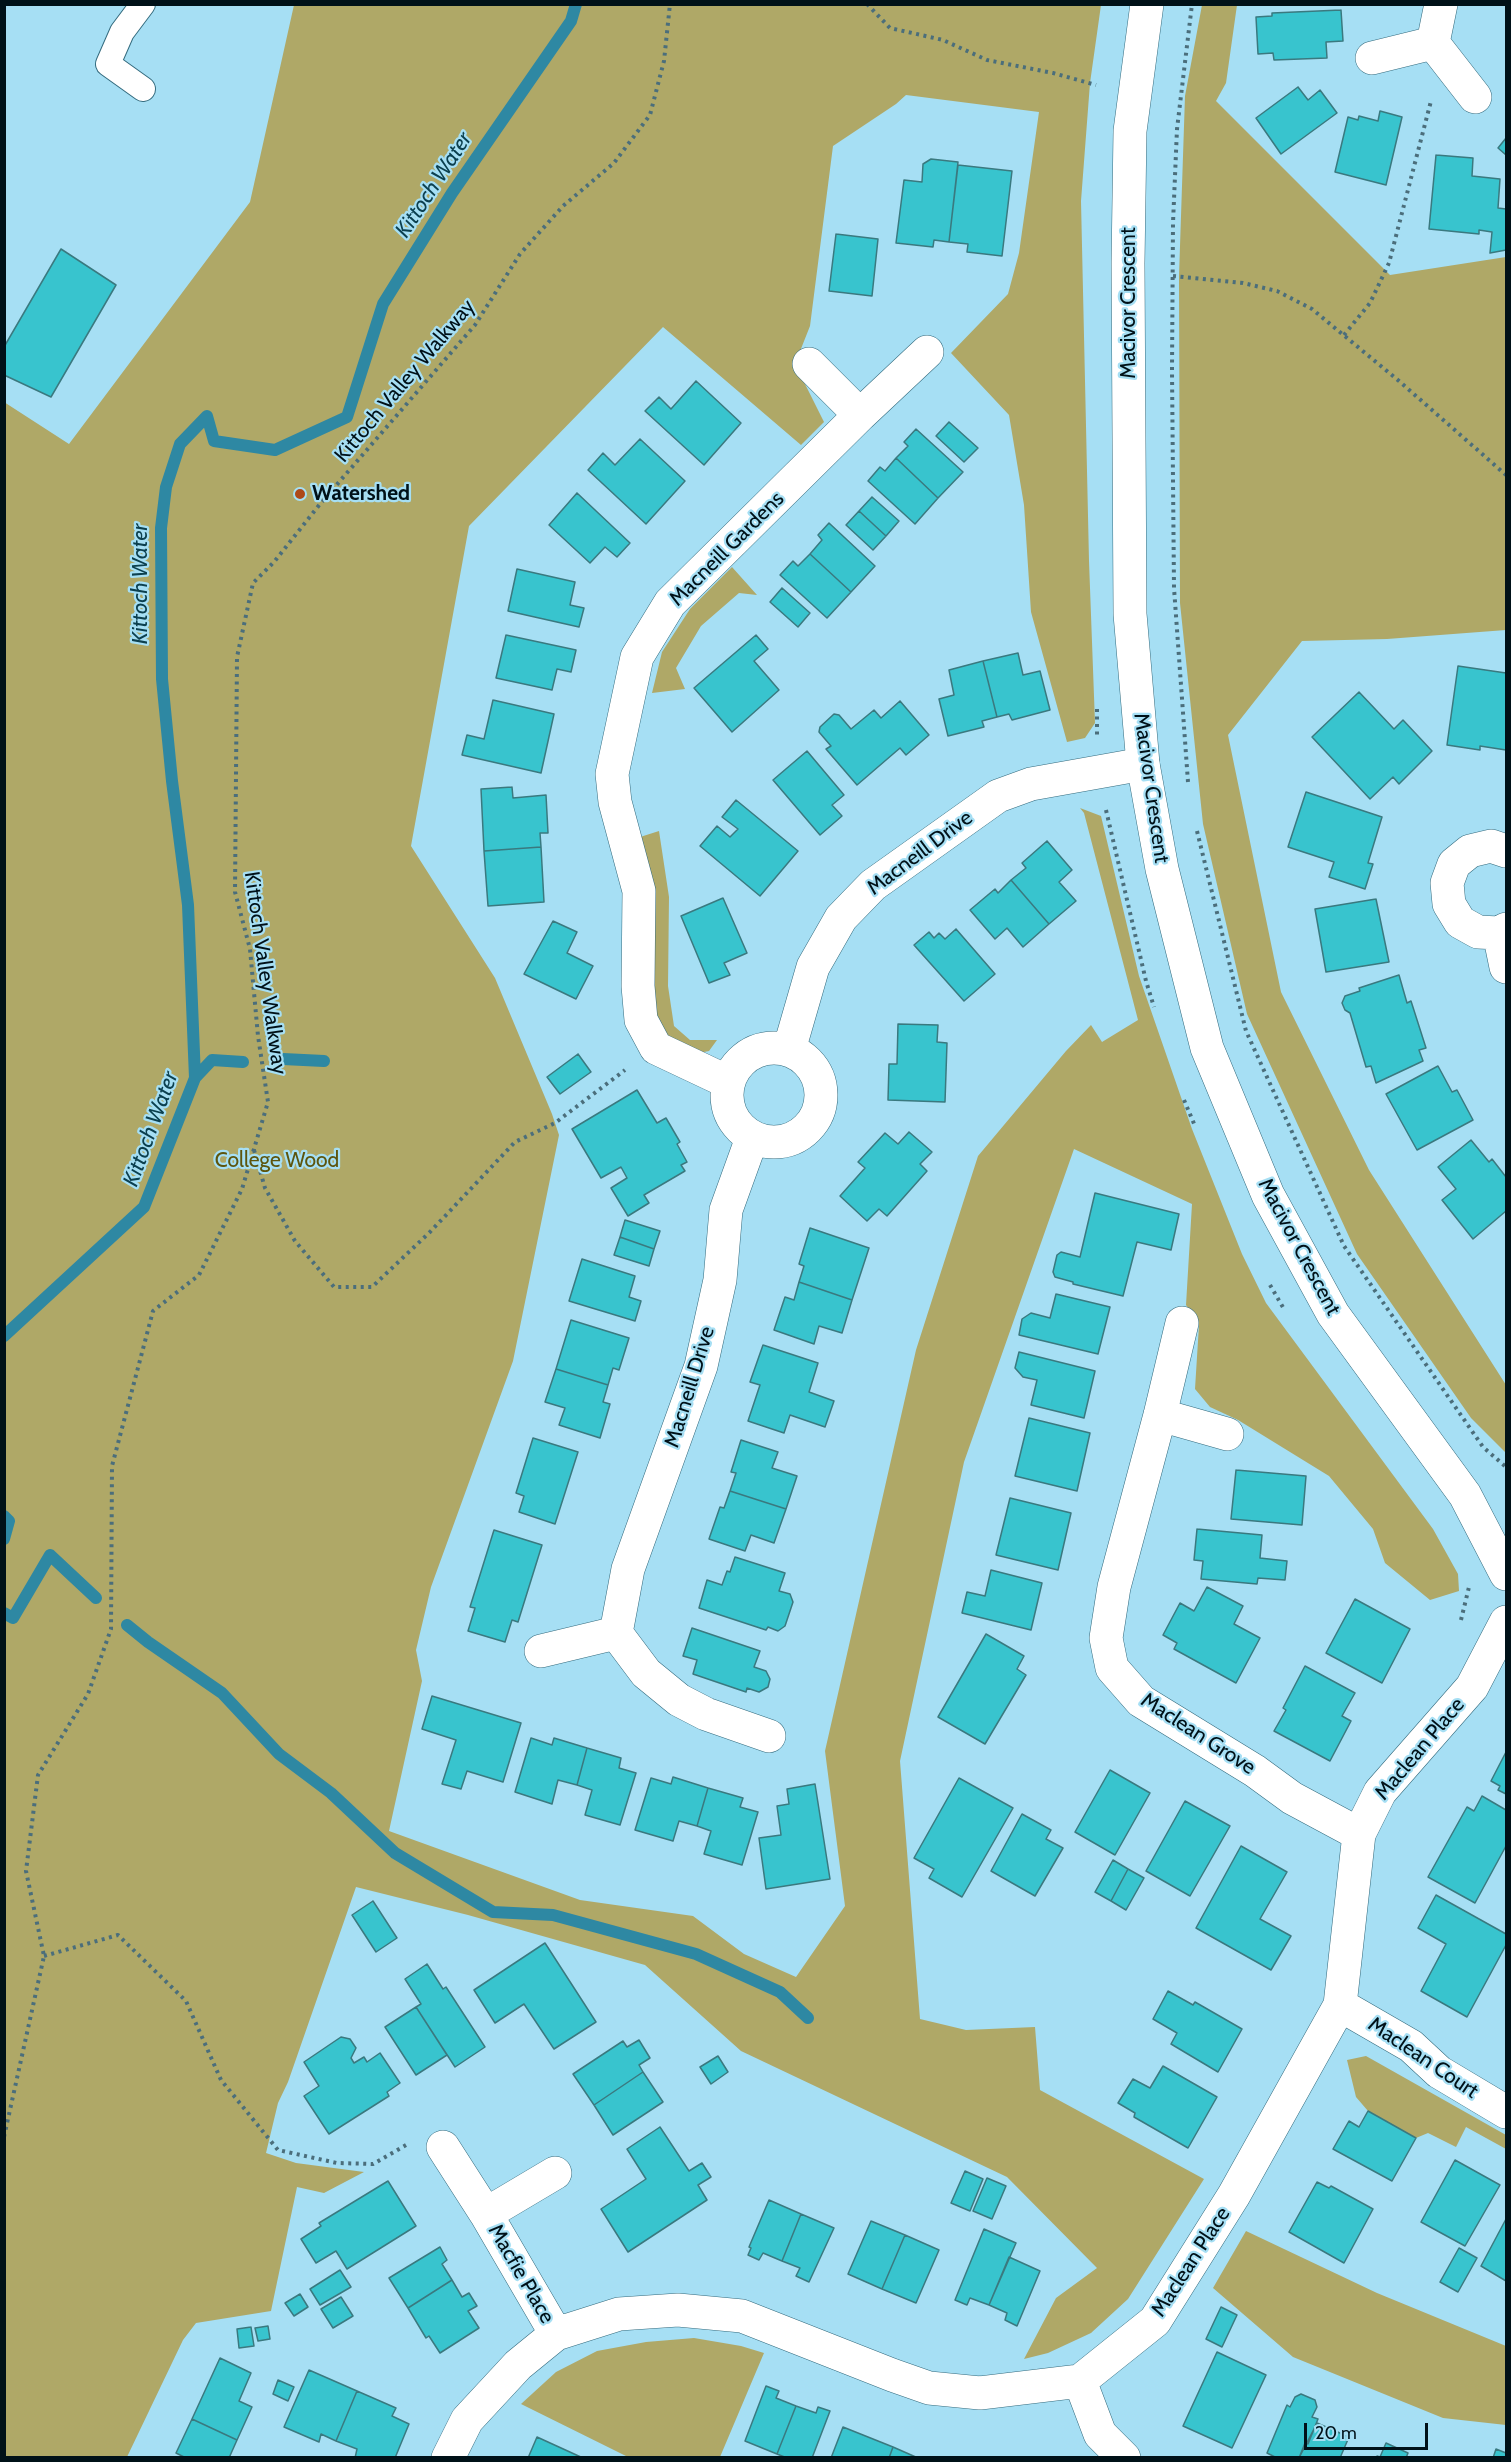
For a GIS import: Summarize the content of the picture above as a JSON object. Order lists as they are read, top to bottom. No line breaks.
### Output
{"streets":{"street":["Macivor Crescent","Macneill Gardens","Macneill Drive","Maclean Grove","Maclean Place","Maclean Court","Macfie Place"],"path":["Kittoch Valley Walkway"]},"crossings":[["Macivor Crescent","Macneill Drive"],["Maclean Grove","Maclean Place"],["Maclean Place","Maclean Court"]],"water":["Kittoch Water"],"parks":["College Wood"],"places":["Watershed"],"scale_bar":"20 m"}
